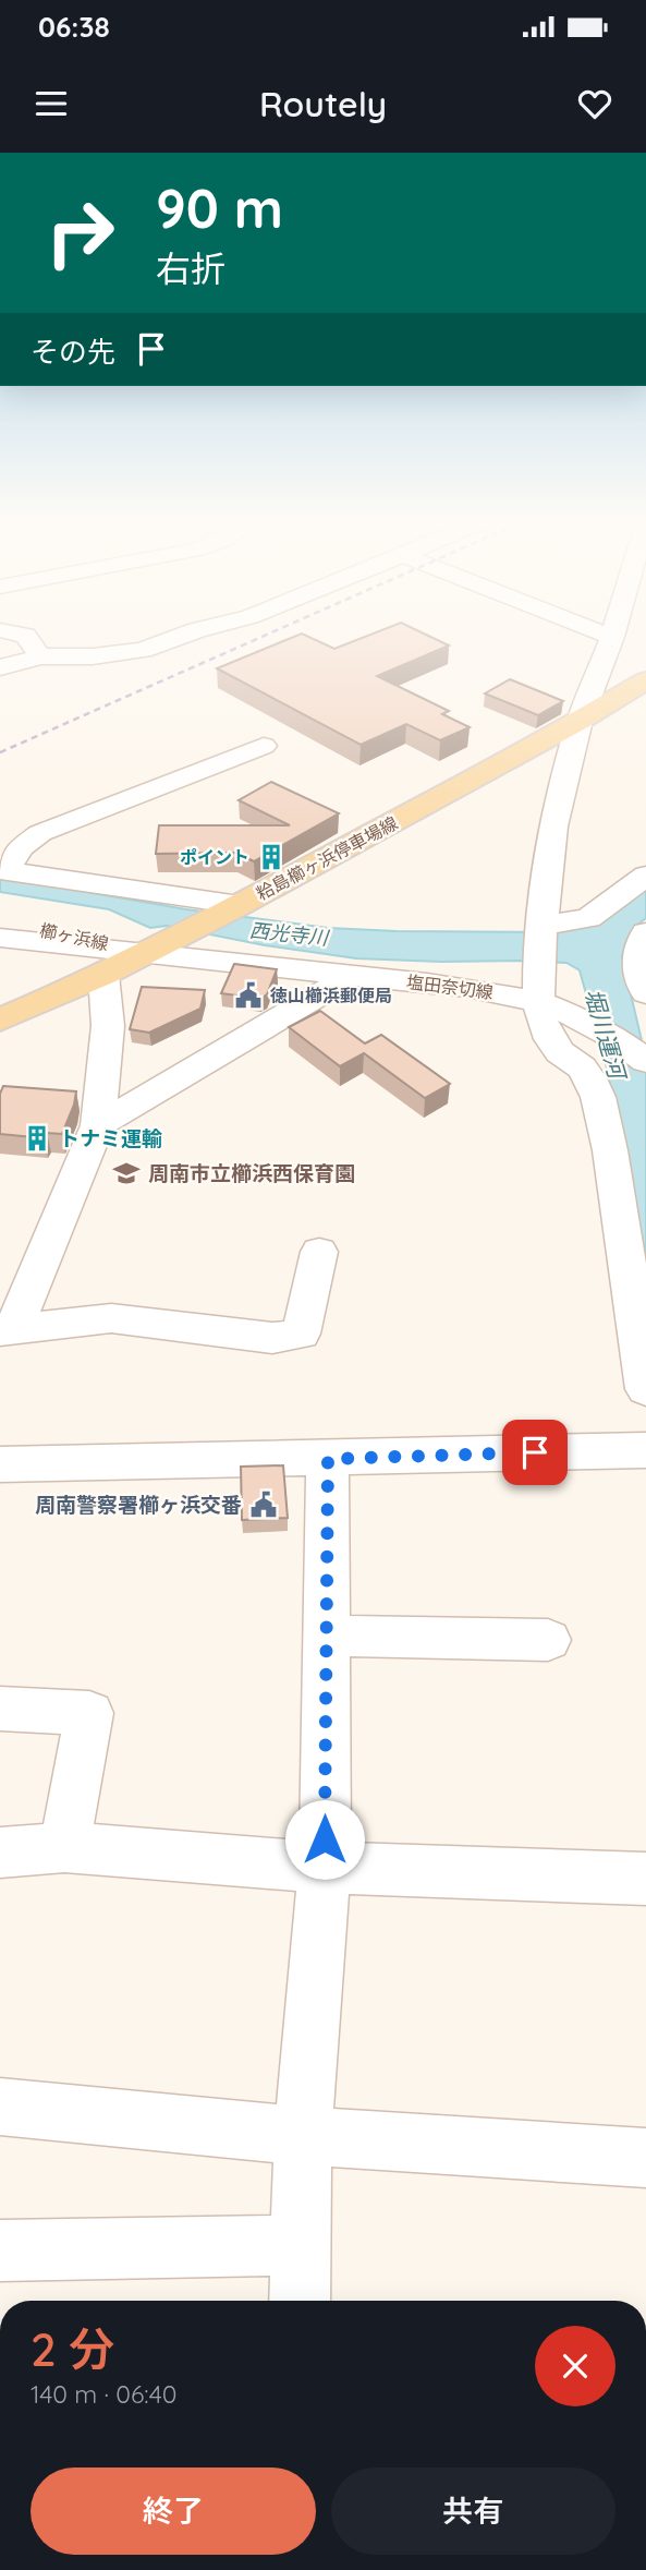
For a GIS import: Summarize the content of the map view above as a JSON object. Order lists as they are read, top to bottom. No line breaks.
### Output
{"streets":{"main road":["粭島櫛ヶ浜停車場線"],"street":["櫛ヶ浜線","塩田奈切線"]},"crossings":[["粭島櫛ヶ浜停車場線","櫛ヶ浜線"],["粭島櫛ヶ浜停車場線","塩田奈切線"],["櫛ヶ浜線","塩田奈切線"]],"water":["西光寺川","堀川運河"],"places":{"building":["ポイント","トナミ運輸"],"public building":["徳山櫛浜郵便局","周南警察署櫛ヶ浜交番"],"school or university":["周南市立櫛浜西保育園"]},"page":{"status":"06:38","header":"Routely","turn":["90 m","右折"],"then":"その先","heading":["2 分","140 m · 06:40"],"buttons":["終了","共有"]}}
